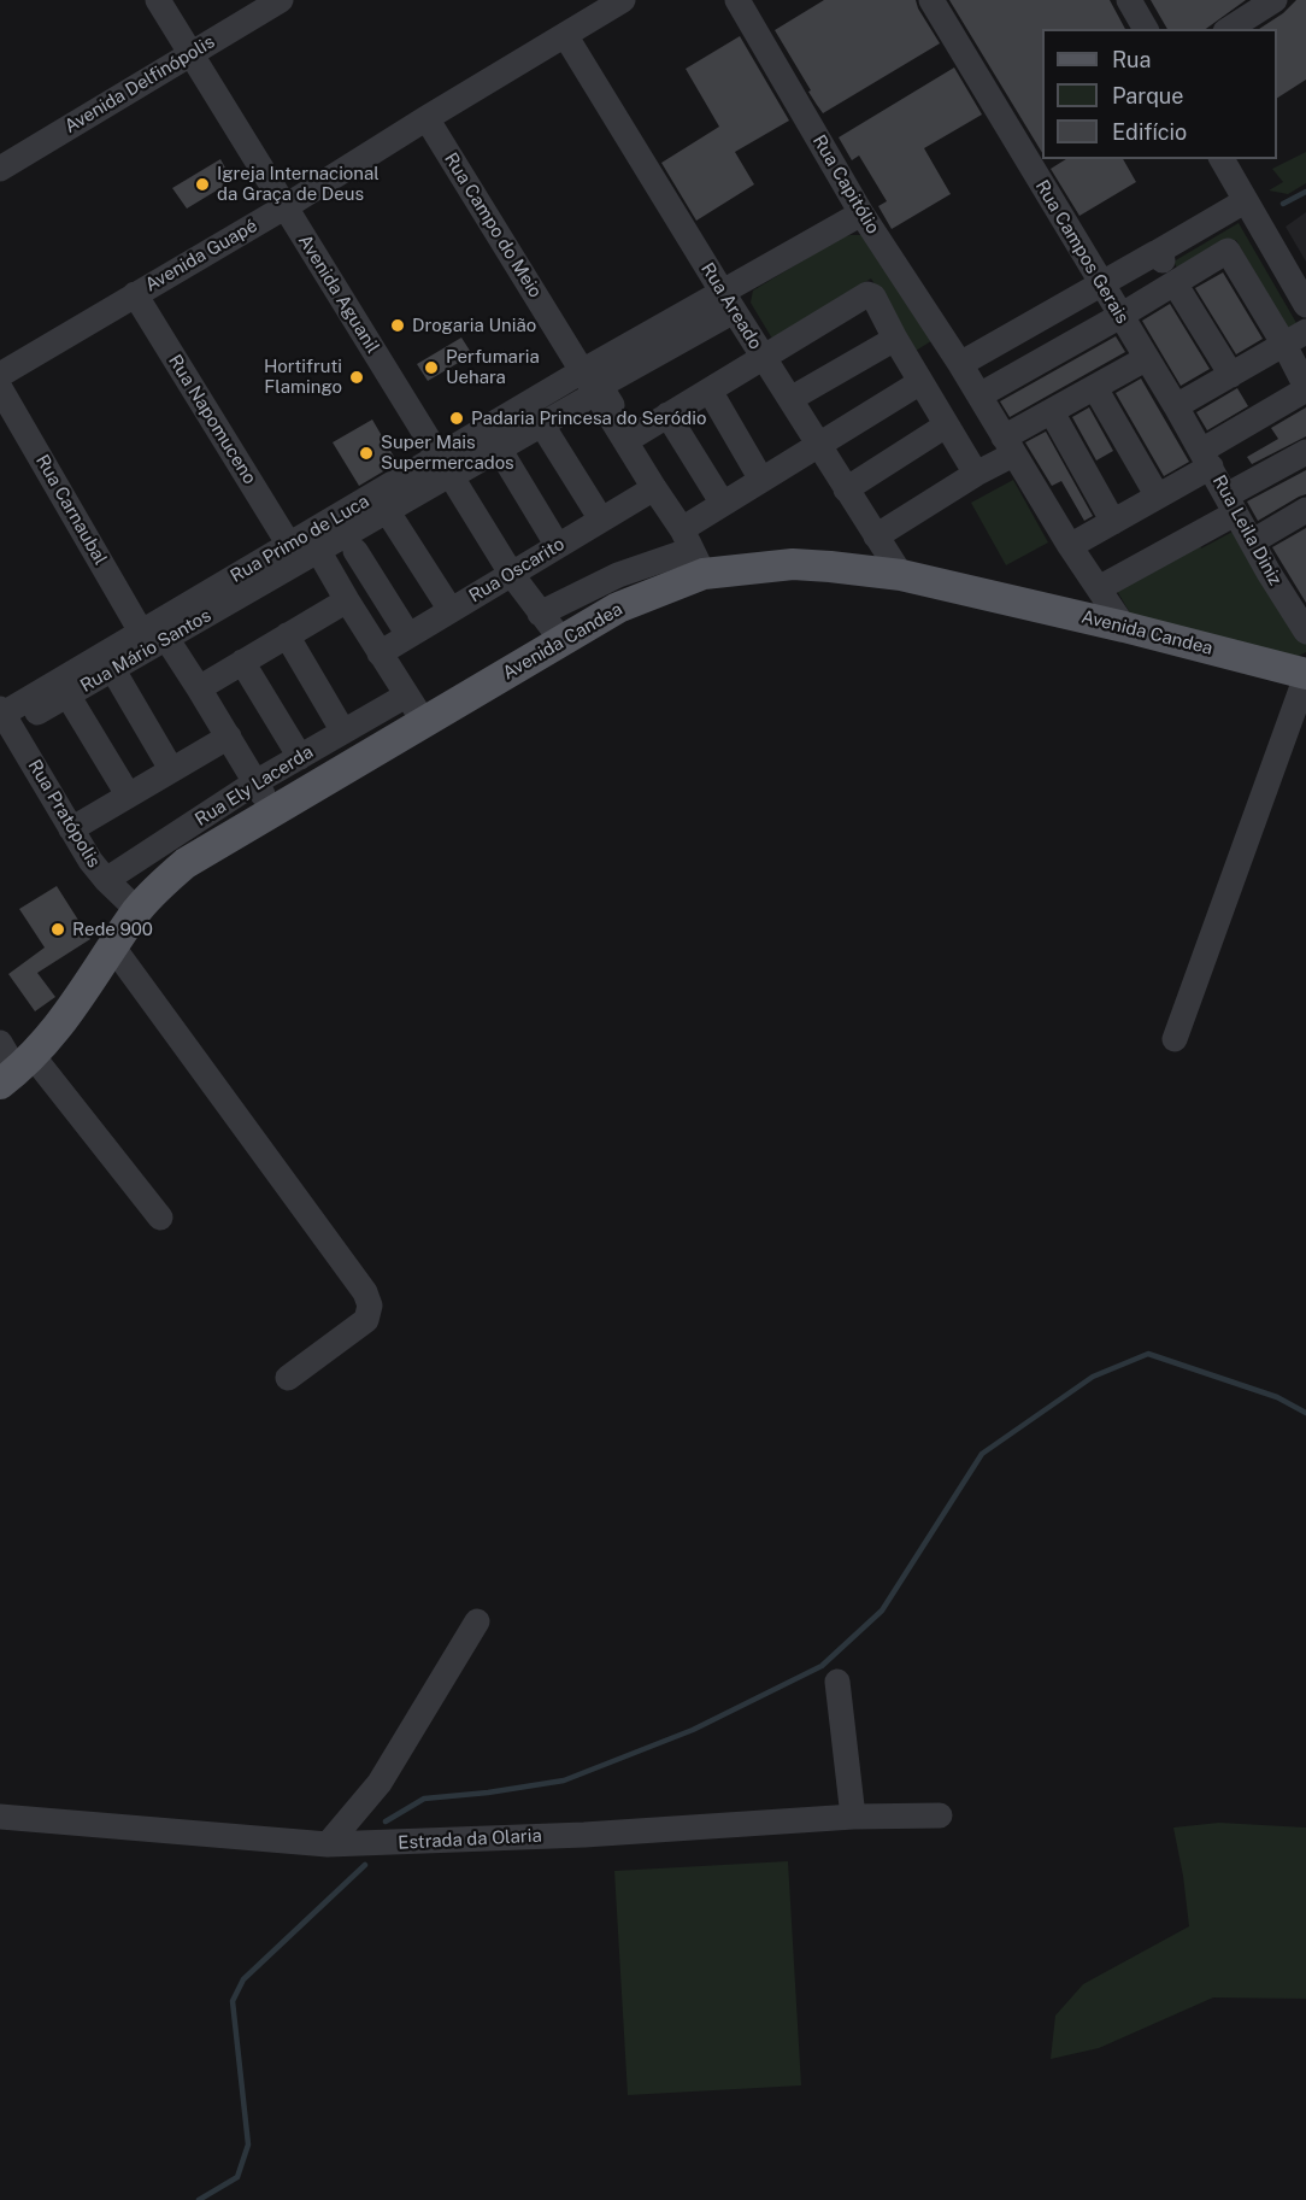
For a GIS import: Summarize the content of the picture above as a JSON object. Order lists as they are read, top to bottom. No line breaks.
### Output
{"streets":{"main road":["Avenida Candea"],"street":["Avenida Delfinópolis","Rua Capitólio","Rua Campo do Meio","Rua Campos Gerais","Avenida Guapé","Avenida Aguanil","Rua Areado","Rua Napomuceno","Rua Carnaubal","Rua Leila Diniz","Rua Primo de Luca","Rua Oscarito","Rua Mário Santos","Rua Ely Lacerda","Rua Pratópolis","Estrada da Olaria"]},"crossings":[["Avenida Delfinópolis","Avenida Aguanil"],["Rua Capitólio","Avenida Candea"],["Rua Campo do Meio","Avenida Guapé"],["Rua Campo do Meio","Rua Primo de Luca"],["Rua Campo do Meio","Rua Oscarito"],["Rua Campo do Meio","Avenida Candea"],["Rua Campos Gerais","Rua Leila Diniz"],["Avenida Guapé","Avenida Aguanil"],["Avenida Guapé","Rua Areado"],["Avenida Guapé","Rua Napomuceno"],["Avenida Aguanil","Rua Primo de Luca"],["Avenida Aguanil","Rua Oscarito"],["Avenida Aguanil","Avenida Candea"],["Rua Areado","Avenida Candea"],["Rua Napomuceno","Rua Primo de Luca"],["Rua Napomuceno","Rua Oscarito"],["Rua Napomuceno","Avenida Candea"],["Rua Napomuceno","Rua Ely Lacerda"],["Rua Carnaubal","Rua Primo de Luca"],["Rua Carnaubal","Avenida Candea"],["Rua Carnaubal","Rua Mário Santos"],["Rua Carnaubal","Rua Ely Lacerda"],["Rua Primo de Luca","Rua Mário Santos"],["Rua Primo de Luca","Rua Pratópolis"],["Avenida Candea","Rua Pratópolis"],["Rua Ely Lacerda","Rua Pratópolis"]],"places":["Igreja Internacional da Graça de Deus","Drogaria União","Perfumaria Uehara","Hortifruti Flamingo","Padaria Princesa do Seródio","Super Mais Supermercados","Rede 900"],"legend":["Rua","Parque","Edifício"]}
